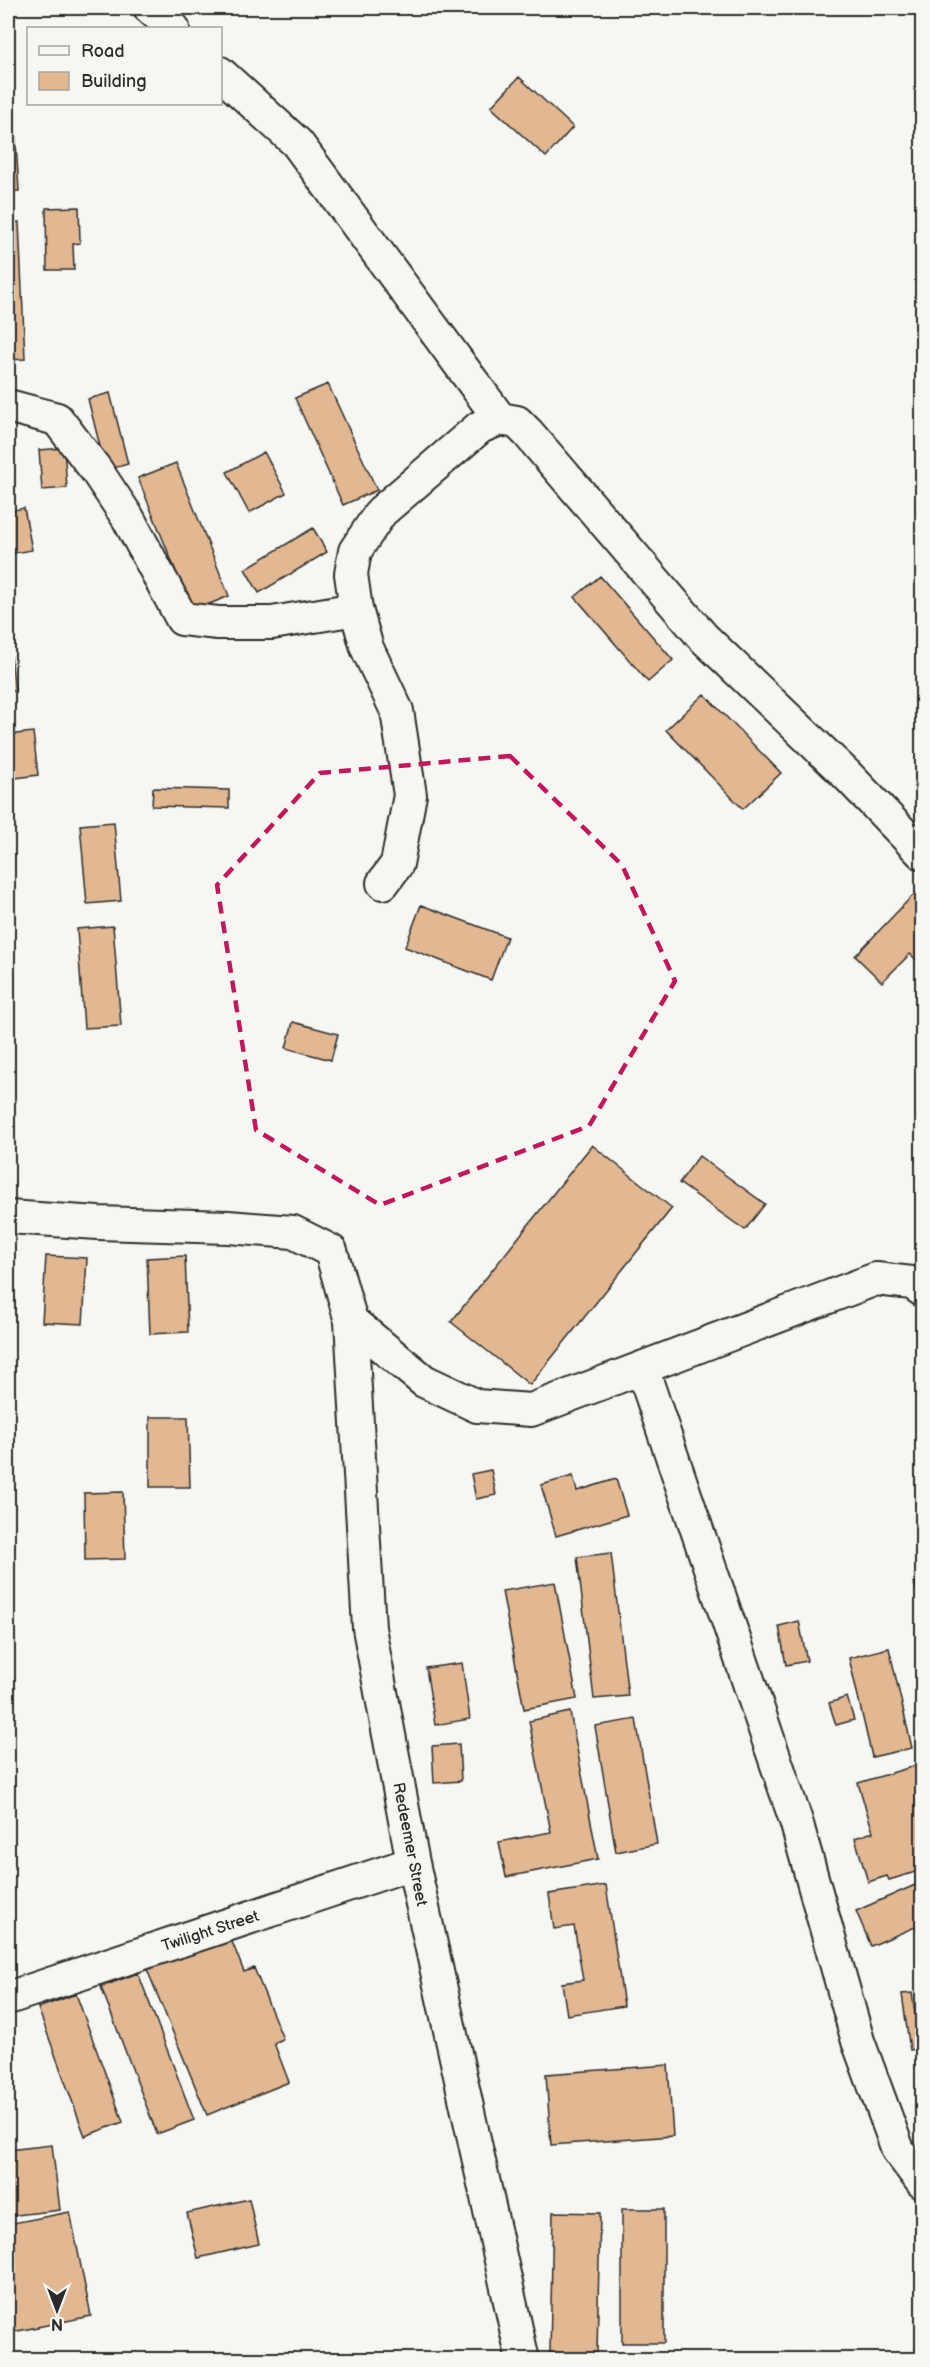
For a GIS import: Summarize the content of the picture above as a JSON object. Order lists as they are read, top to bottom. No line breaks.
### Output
{"streets":{"street":["Redeemer Street","Twilight Street"]},"crossings":[["Redeemer Street","Twilight Street"]],"legend":["Road","Building"],"north":"bottom"}
